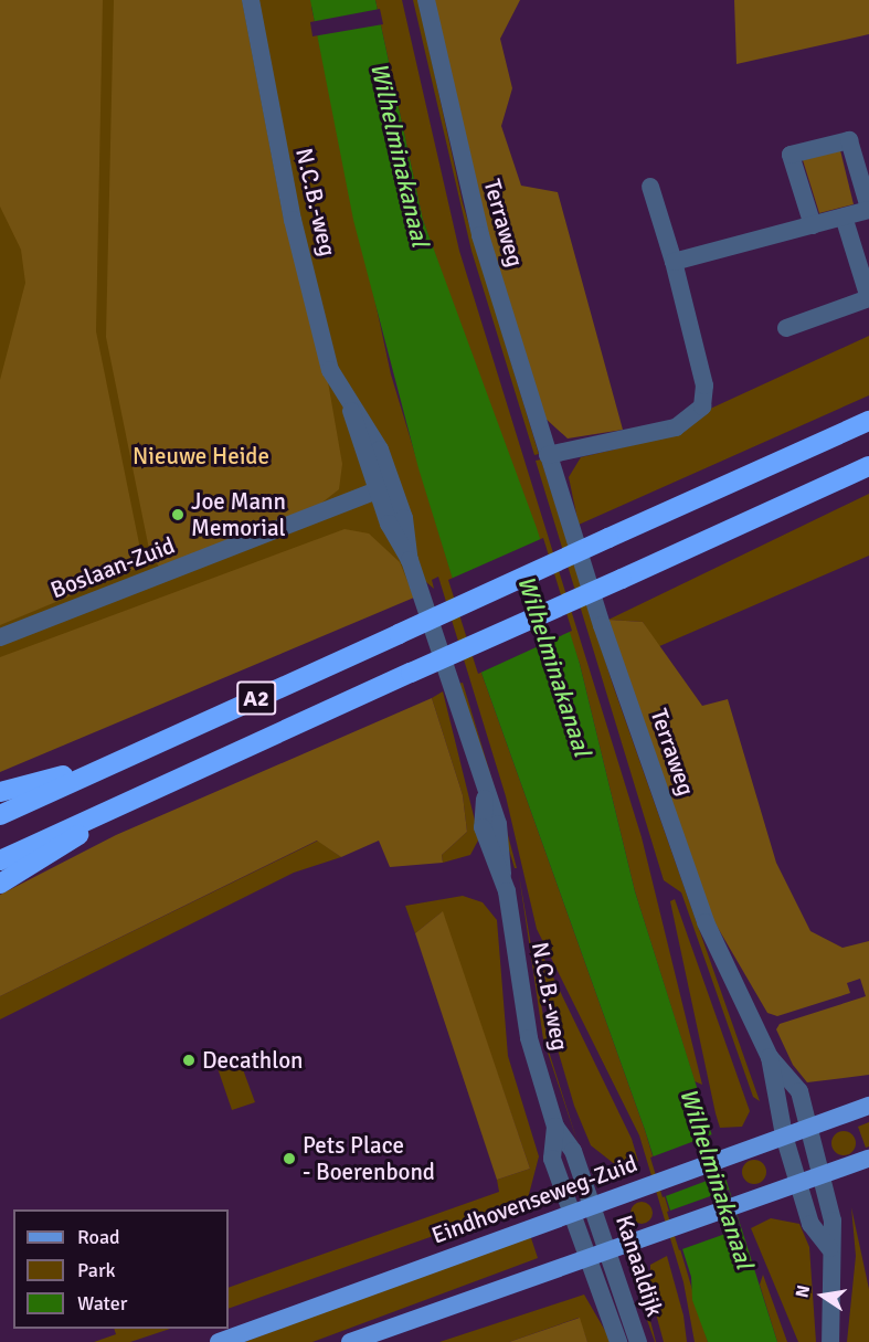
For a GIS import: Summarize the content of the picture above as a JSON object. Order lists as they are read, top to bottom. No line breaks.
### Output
{"streets":{"highway":["A2"],"main road":["Eindhovenseweg-Zuid"],"street":["N.C.B.-weg","Terraweg","Boslaan-Zuid","Kanaaldijk"]},"crossings":[["N.C.B.-weg","Boslaan-Zuid"],["N.C.B.-weg","Eindhovenseweg-Zuid"],["N.C.B.-weg","Kanaaldijk"],["Terraweg","Eindhovenseweg-Zuid"],["Eindhovenseweg-Zuid","Kanaaldijk"]],"water":["Wilhelminakanaal"],"parks":["Nieuwe Heide"],"places":["Joe Mann Memorial","Decathlon","Pets Place - Boerenbond"],"legend":["Road","Park","Water"],"north":"left"}
